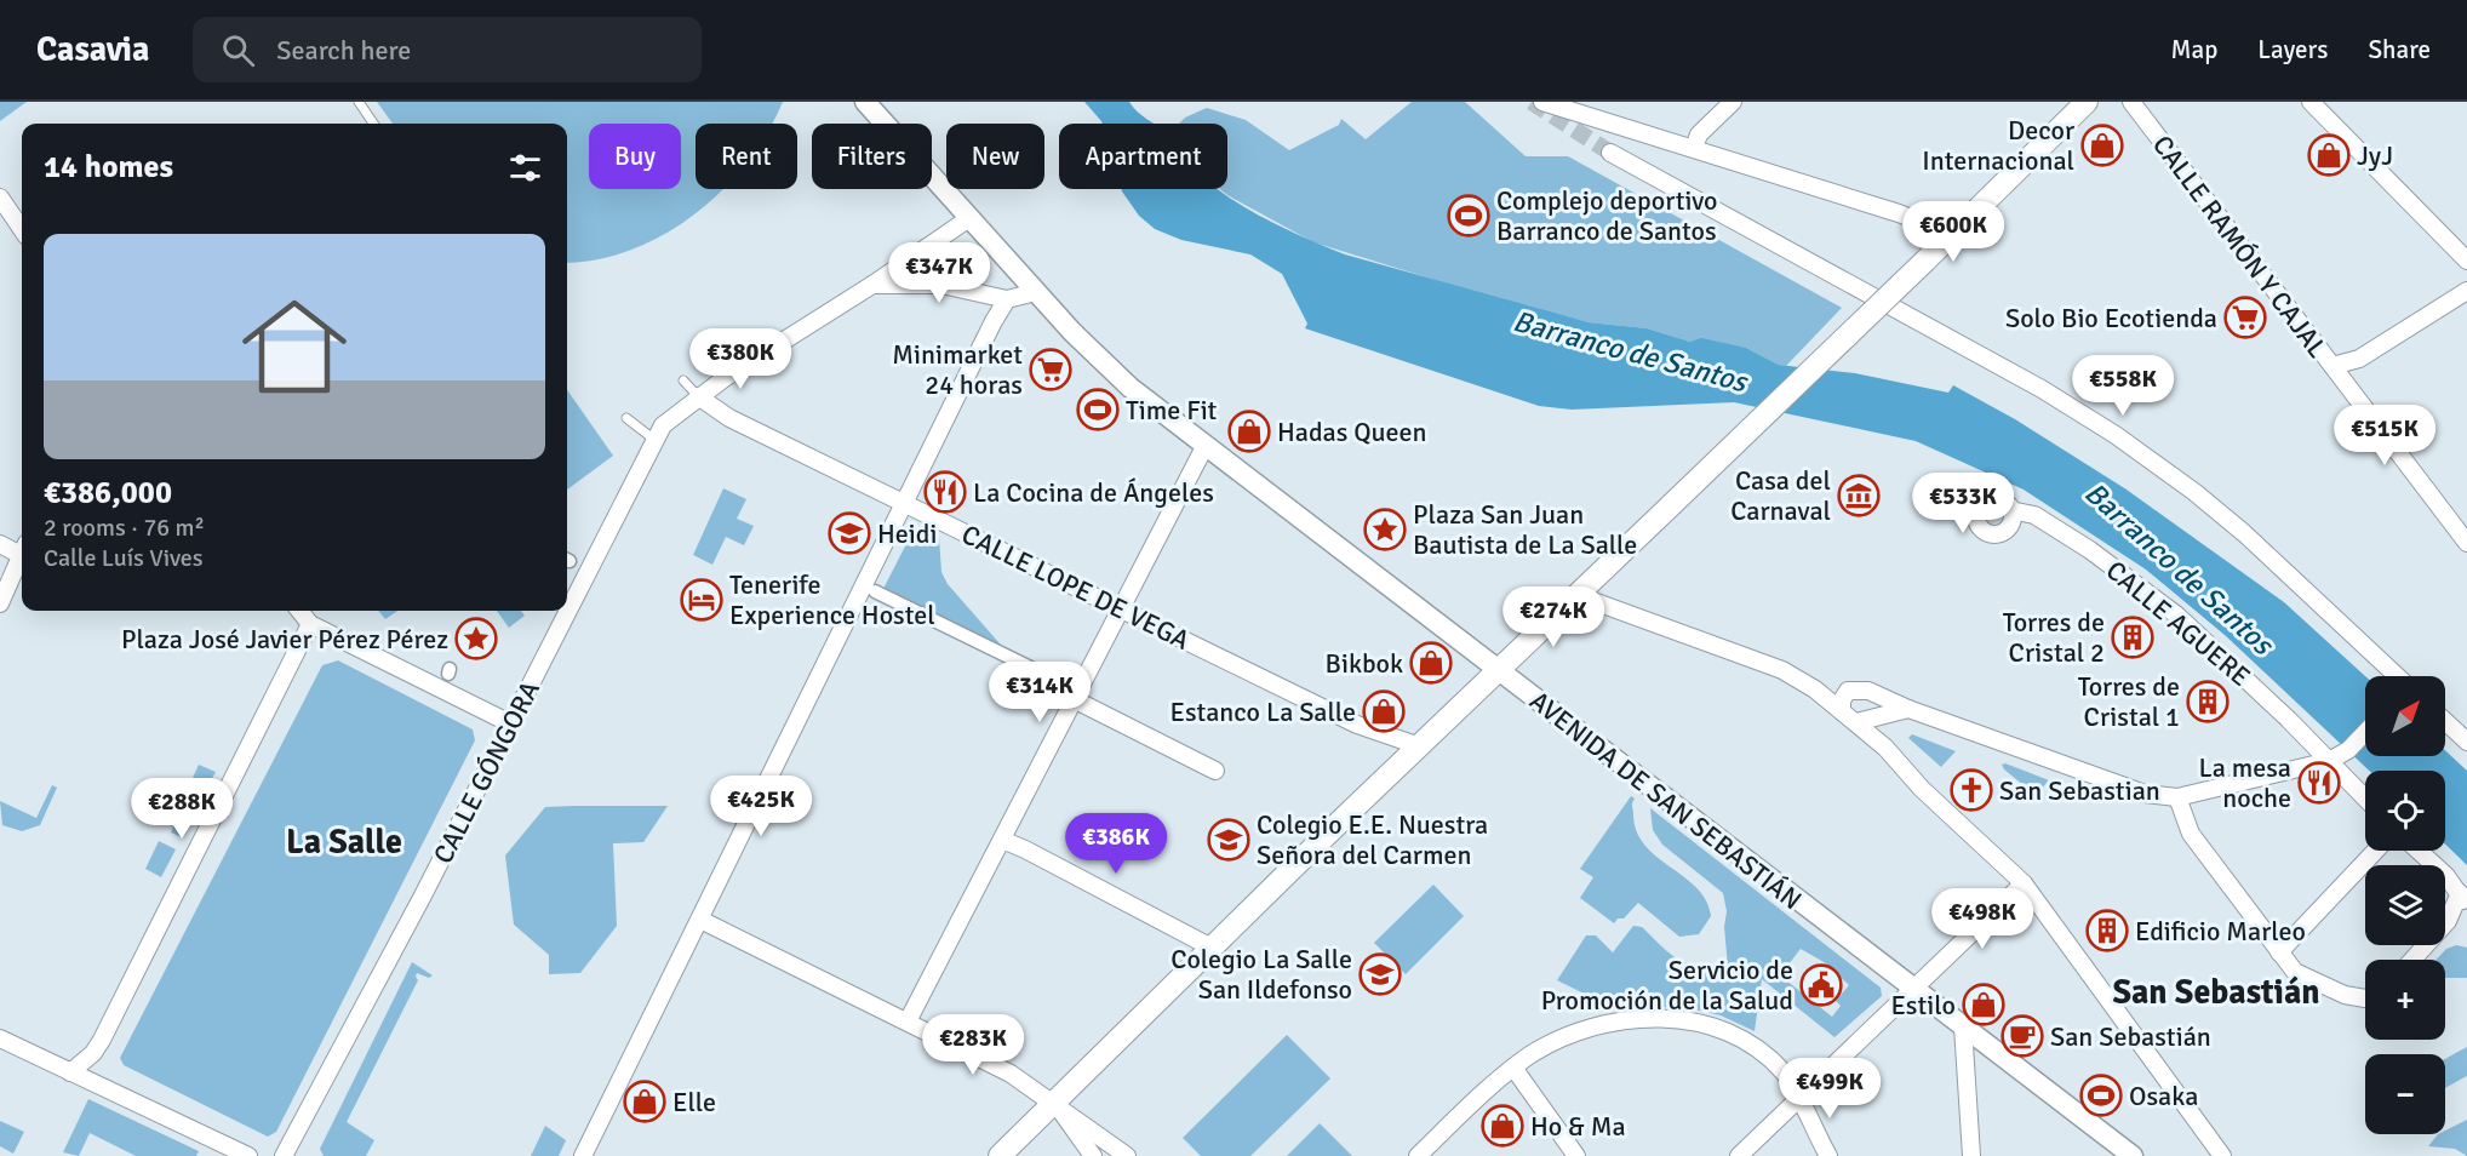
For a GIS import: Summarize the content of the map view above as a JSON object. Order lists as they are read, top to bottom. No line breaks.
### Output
{"streets":{"street":["CALLE RAMÓN Y CAJAL","CALLE LOPE DE VEGA","CALLE AGUERE","CALLE GÓNGORA","AVENIDA DE SAN SEBASTIÁN"]},"crossings":[["CALLE LOPE DE VEGA","CALLE GÓNGORA"],["CALLE GÓNGORA","AVENIDA DE SAN SEBASTIÁN"]],"districts":["La Salle","San Sebastián"],"water":["Barranco de Santos"],"places":{"shop":["Decor Internacional","JyJ","Hadas Queen","Bikbok","Estanco La Salle","Estilo","Elle","Ho & Ma"],"sports":["Complejo deportivo Barranco de Santos","Time Fit","Osaka"],"supermarket":["Solo Bio Ecotienda","Minimarket 24 horas"],"restaurant":["La Cocina de Ángeles","La mesa noche"],"museum":["Casa del Carnaval"],"place":["Plaza San Juan Bautista de La Salle","Plaza José Javier Pérez Pérez"],"school or university":["Heidi","Colegio E.E. Nuestra Señora del Carmen","Colegio La Salle San Ildefonso"],"hotel":["Tenerife Experience Hostel"],"building":["Torres de Cristal 2","Torres de Cristal 1","Edificio Marleo"],"church":["San Sebastian"],"public building":["Servicio de Promoción de la Salud"],"cafe":["San Sebastián"]},"north":"top right","page":{"header":"Casavia","search":"Search here","nav":["Map","Layers","Share"],"chip":["Buy","Rent","Filters","New","Apartment"],"heading":"14 homes","price":["€600K","€347K","€380K","€558K","€515K","€533K","€274K","€314K","€425K","€288K","€386K","€498K","€283K","€499K"],"list":[{"name":"€386,000","note":"2 rooms · 76 m² · Calle Luís Vives"}],"map_buttons":["+","−"]}}
